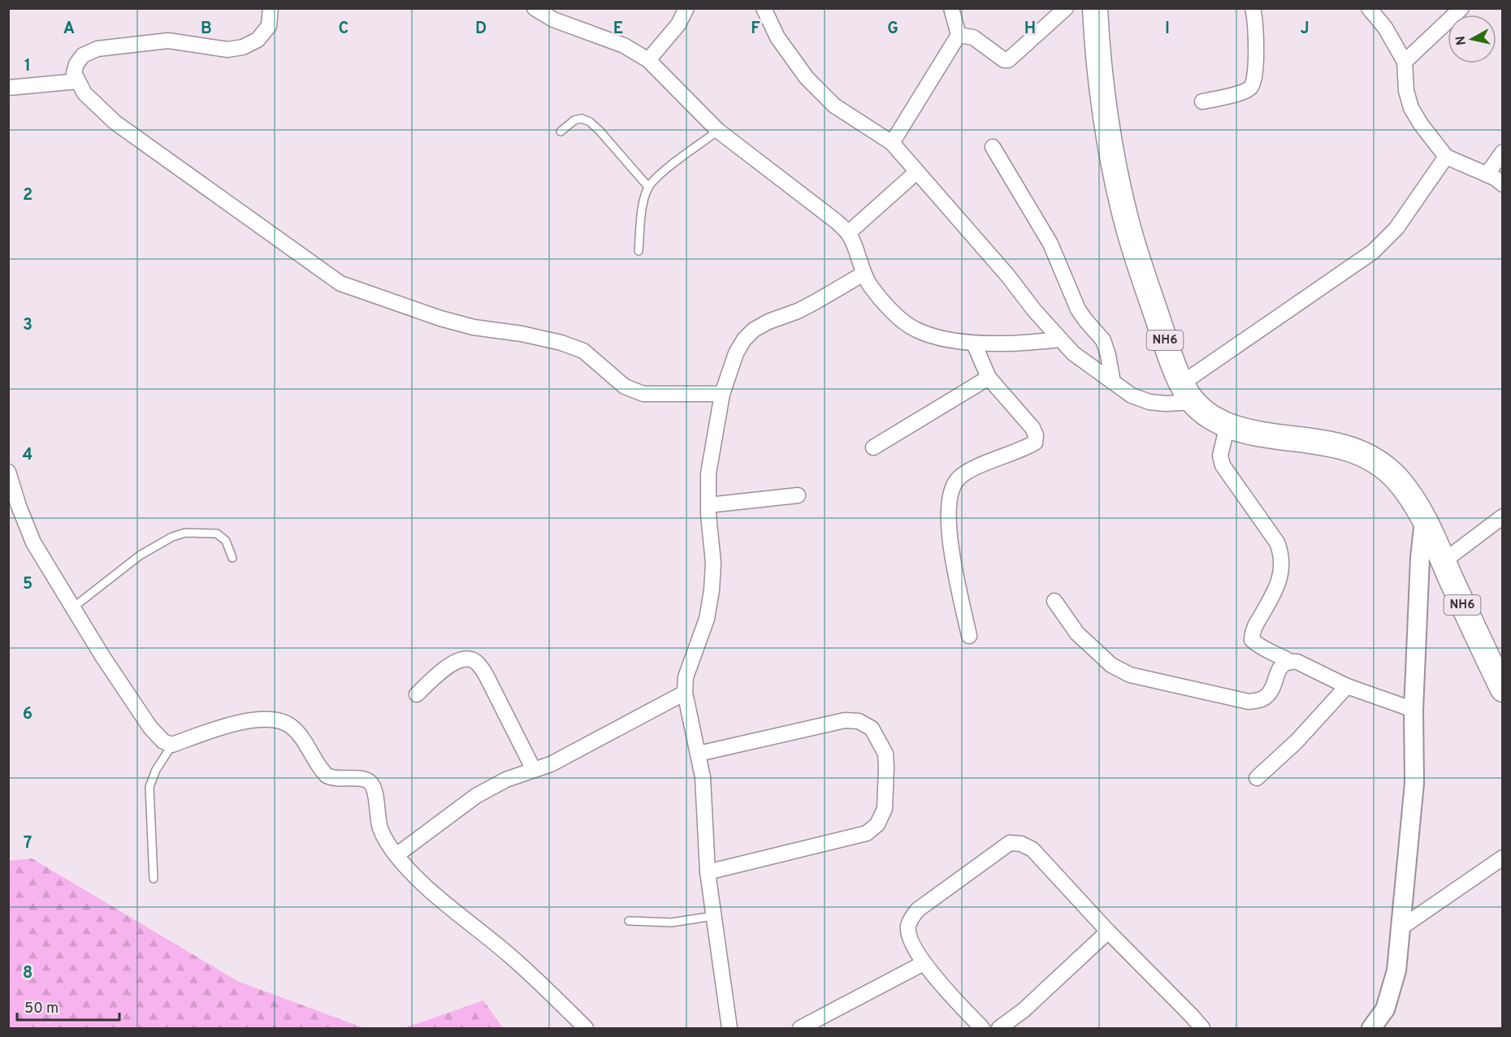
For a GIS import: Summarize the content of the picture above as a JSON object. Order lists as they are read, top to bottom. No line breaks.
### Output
{"streets":{"highway":["NH6"]},"scale_bar":"50 m","north":"left","grid":{"columns":["A","B","C","D","E","F","G","H","I","J"],"rows":["1","2","3","4","5","6","7","8"]}}
